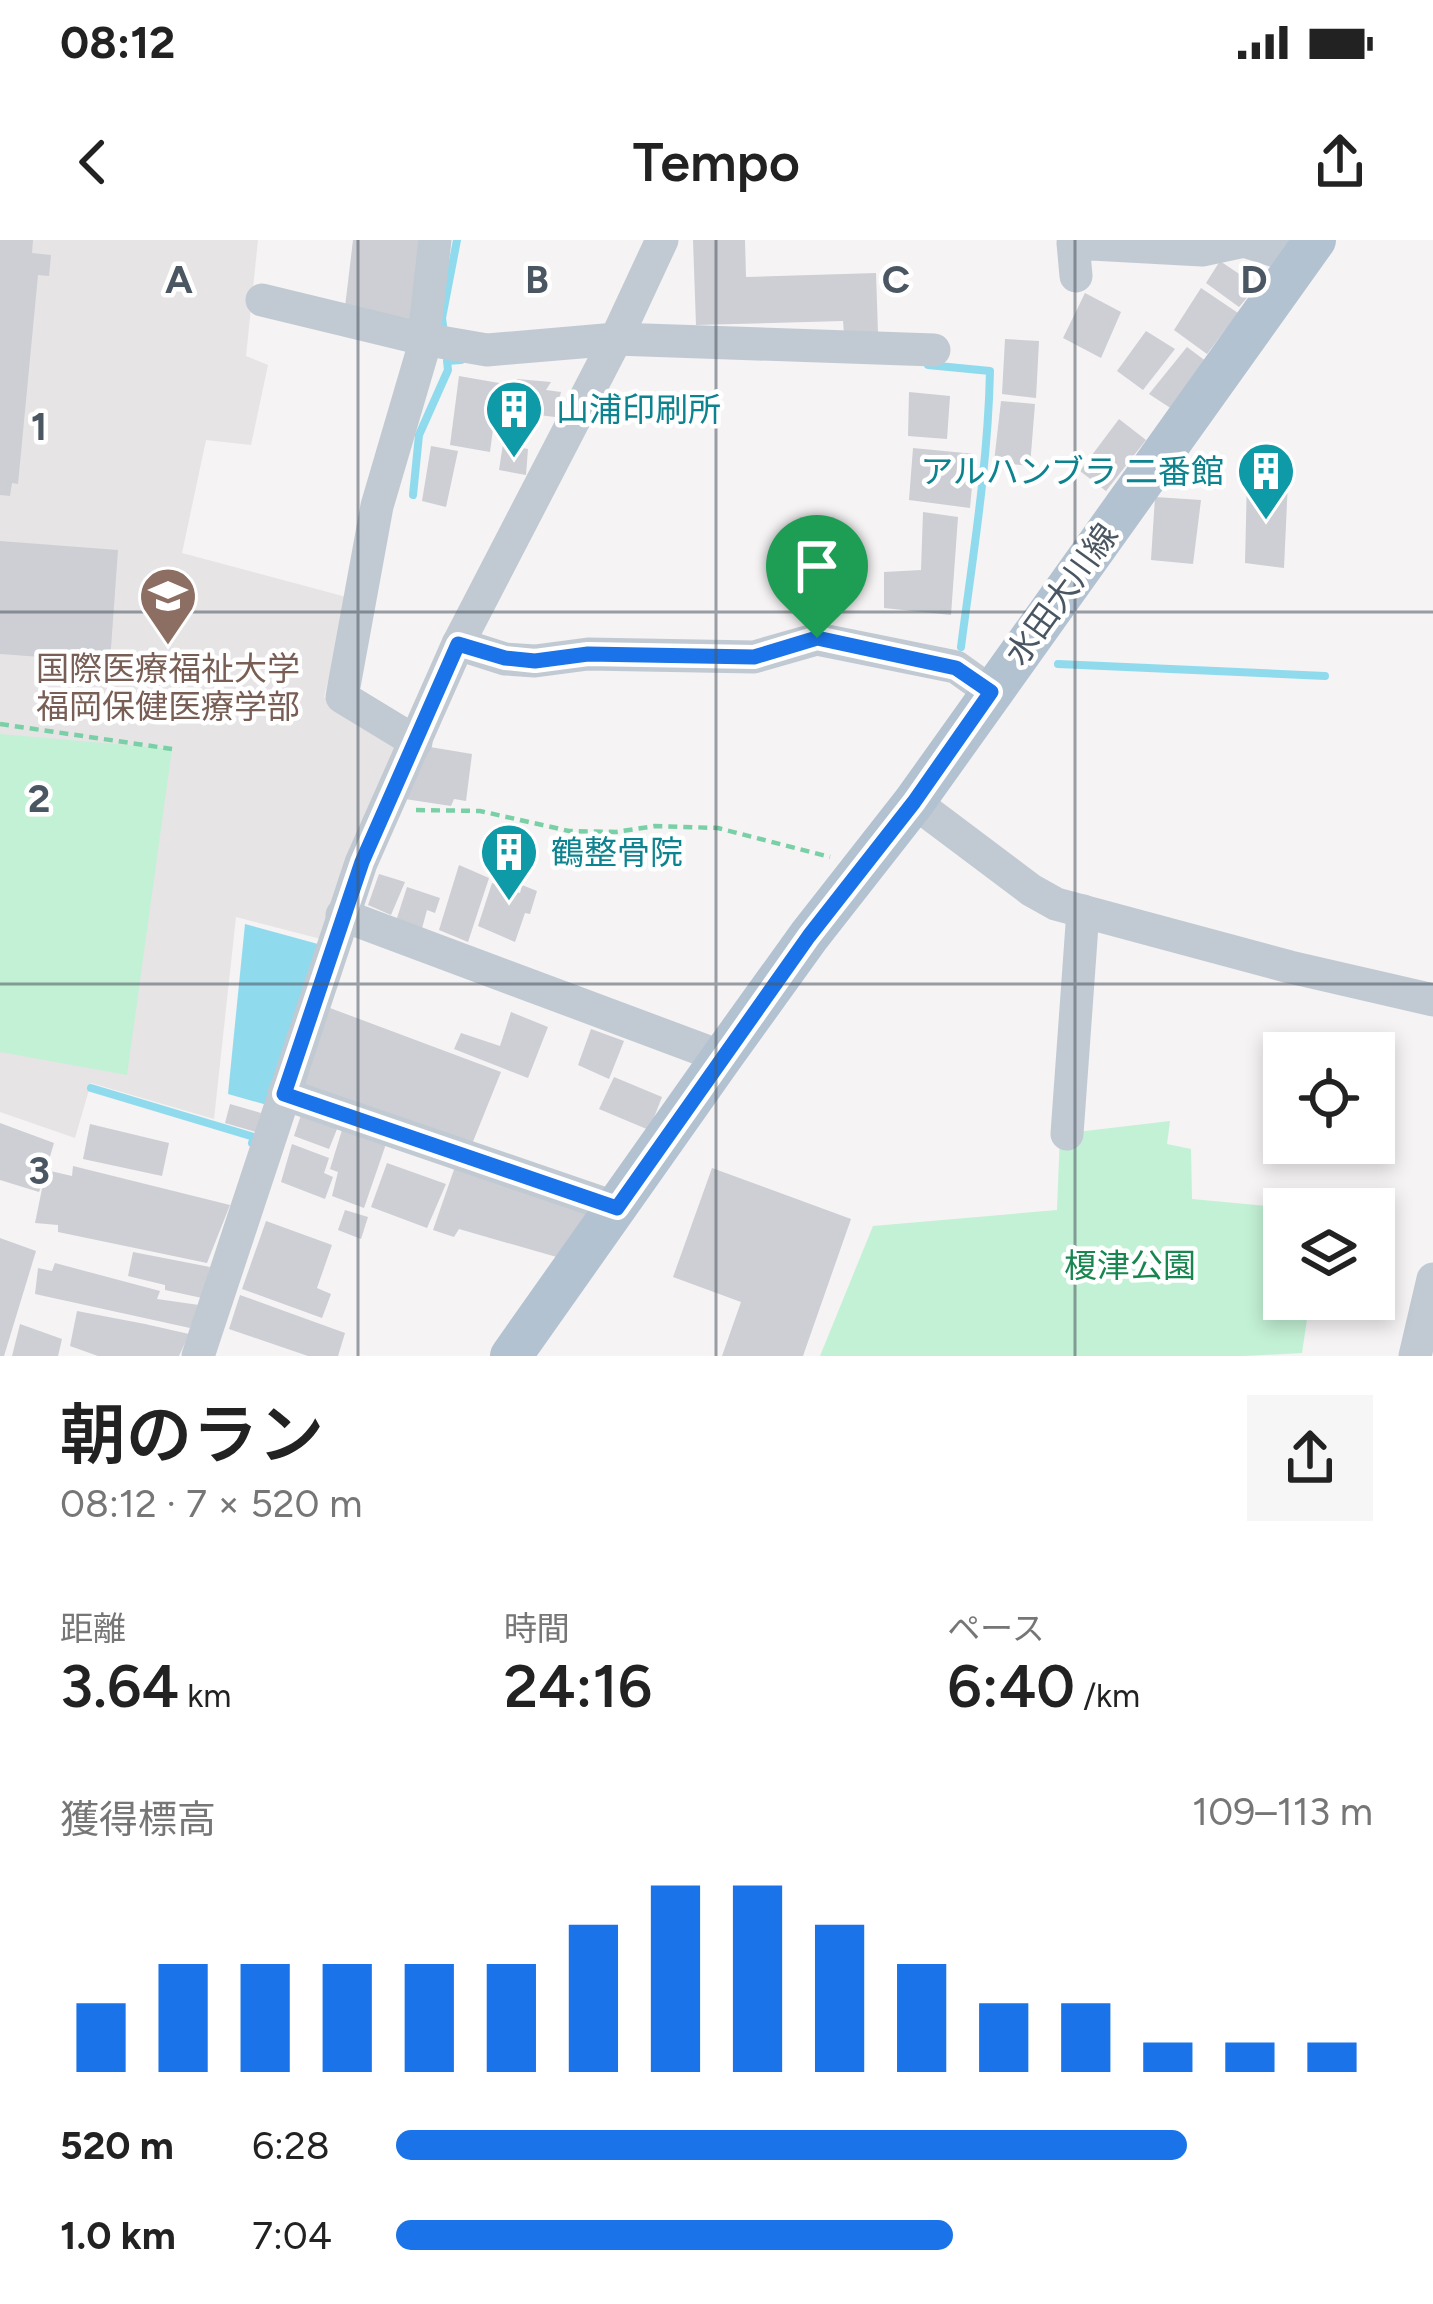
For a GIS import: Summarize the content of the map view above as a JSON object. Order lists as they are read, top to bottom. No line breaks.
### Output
{"streets":{"main road":["水田大川線"]},"parks":["榎津公園"],"places":{"building":["山浦印刷所","アルハンブラ 二番館","鶴整骨院"],"school or university":["国際医療福祉大学 福岡保健医療学部"]},"page":{"status":"08:12","header":"Tempo","heading":["朝のラン","08:12 · 7 × 520 m"],"stats":[["距離","3.64 km"],["時間","24:16"],["ペース","6:40 /km"]],"chart":["獲得標高","109–113 m"],"list":[{"name":"520 m","note":"6:28"},{"name":"1.0 km","note":"7:04"}]},"grid":{"columns":["A","B","C","D"],"rows":["1","2","3"]}}
